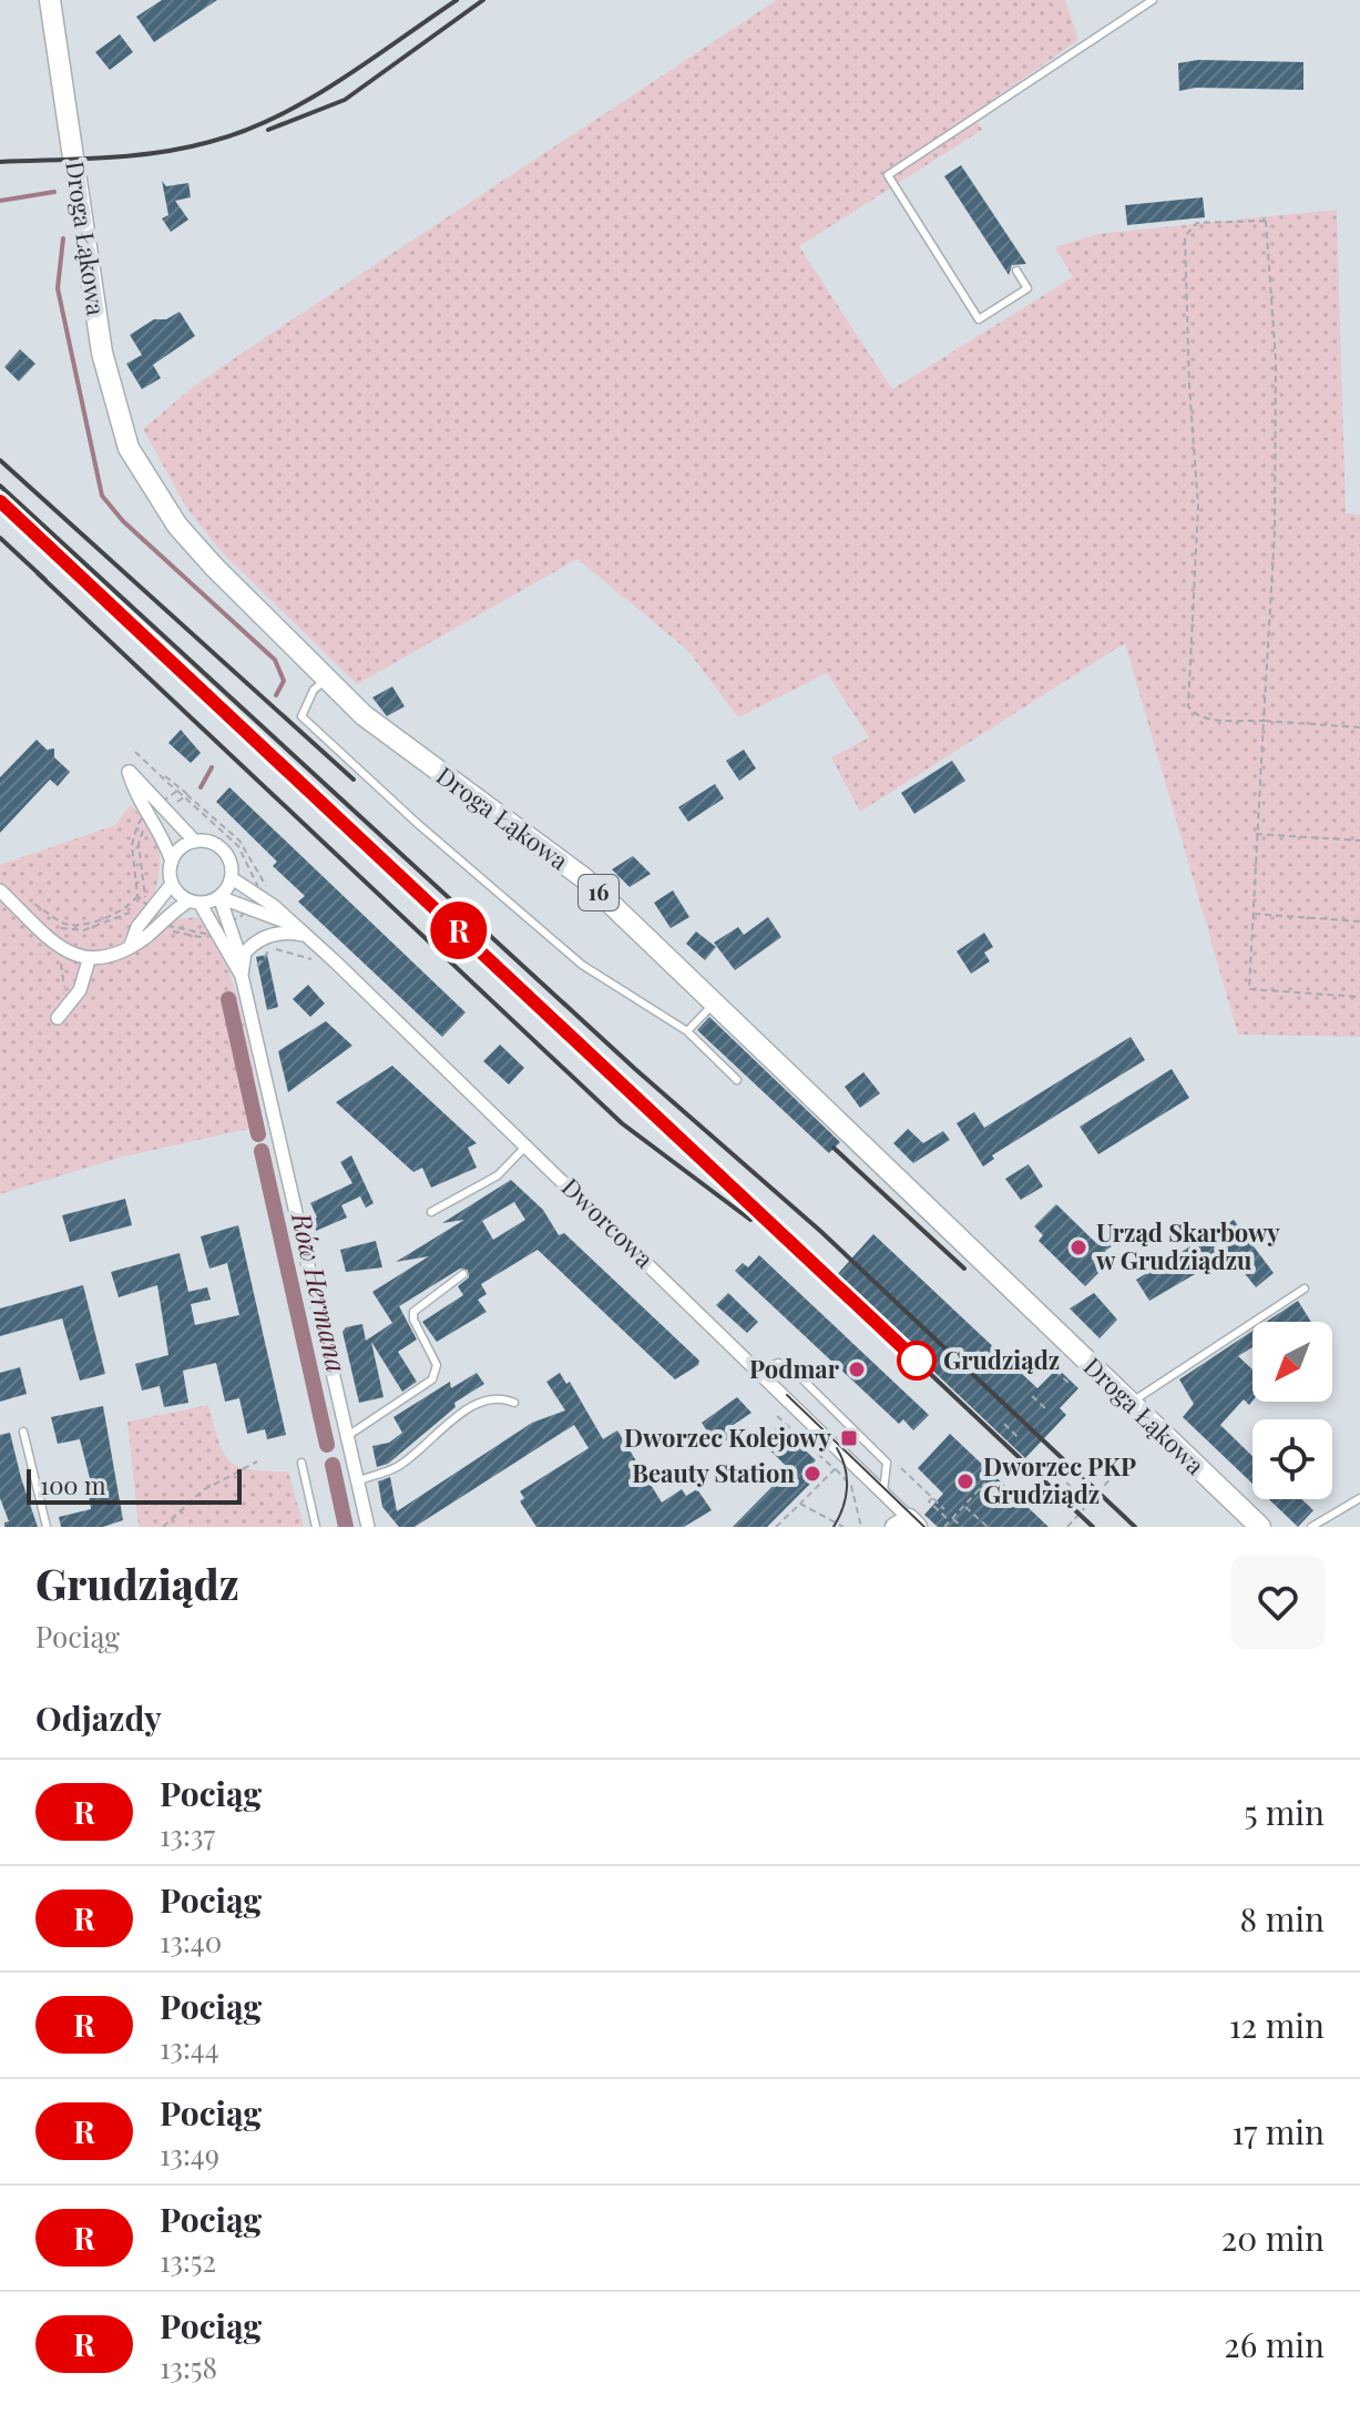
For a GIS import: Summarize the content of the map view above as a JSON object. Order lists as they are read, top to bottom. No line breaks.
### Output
{"streets":{"main road":["Droga Łąkowa","16"],"street":["Dworcowa"]},"water":["Rów Hermana"],"places":{"other":["Urząd Skarbowy w Grudziądzu","Grudziądz","Podmar","Beauty Station","Dworzec PKP Grudziądz"],"transit":["Dworzec Kolejowy"]},"scale_bar":"100 m","north":"bottom left","page":{"on_map":"R","scale":"100 m","heading":[["Grudziądz","Pociąg"],"Odjazdy"],"list":[{"mark":"R","name":"Pociąg","note":"13:37","value":"5 min"},{"mark":"R","name":"Pociąg","note":"13:40","value":"8 min"},{"mark":"R","name":"Pociąg","note":"13:44","value":"12 min"},{"mark":"R","name":"Pociąg","note":"13:49","value":"17 min"},{"mark":"R","name":"Pociąg","note":"13:52","value":"20 min"},{"mark":"R","name":"Pociąg","note":"13:58","value":"26 min"}]}}
